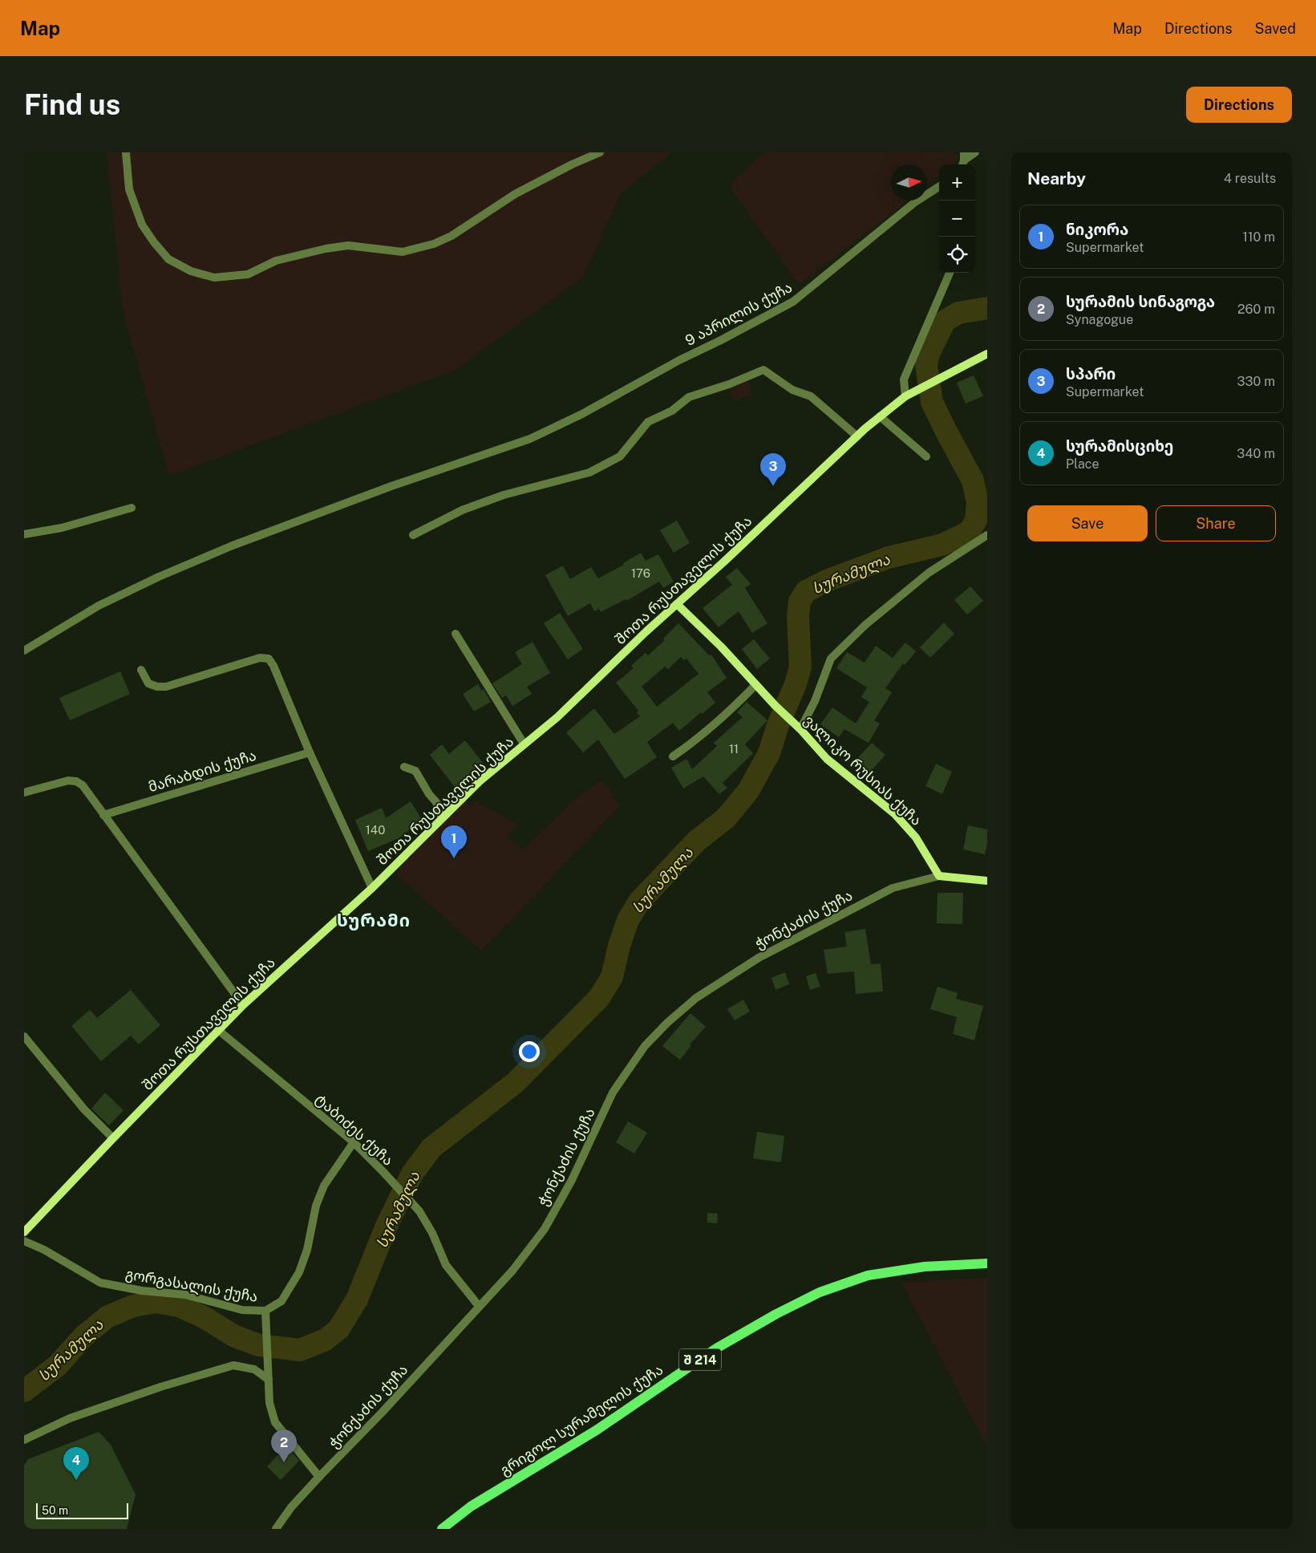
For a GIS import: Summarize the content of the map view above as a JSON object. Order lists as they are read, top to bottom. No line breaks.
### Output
{"streets":{"main road":["შ 214","გრიგოლ სურამელის ქუჩა"],"street":["9 აპრილის ქუჩა","შოთა რუსთაველის ქუჩა","ვალიკო რუსიას ქუჩა","მარაბდის ქუჩა","ჭონქაძის ქუჩა","ტაბიძეს ქუჩა","გორგასალის ქუჩა"]},"crossings":[["შოთა რუსთაველის ქუჩა","ვალიკო რუსიას ქუჩა"],["შოთა რუსთაველის ქუჩა","ტაბიძეს ქუჩა"],["ვალიკო რუსიას ქუჩა","ჭონქაძის ქუჩა"],["ჭონქაძის ქუჩა","ტაბიძეს ქუჩა"],["ტაბიძეს ქუჩა","გორგასალის ქუჩა"]],"districts":["სურამი"],"water":["სურამულა"],"house_numbers":["176","11","140"],"scale_bar":"50 m","north":"right","page":{"header":"Map","nav":["Map","Directions","Saved"],"buttons":["Directions",["Save","Share"]],"title":"Find us","heading":["Nearby","4 results"],"map_buttons":["+","−"],"list":[{"mark":"1","name":"ნიკორა","note":"Supermarket","value":"110 m"},{"mark":"2","name":"სურამის სინაგოგა","note":"Synagogue","value":"260 m"},{"mark":"3","name":"სპარი","note":"Supermarket","value":"330 m"},{"mark":"4","name":"სურამისციხე","note":"Place","value":"340 m"}],"pins":["3","1","2","4"],"scale":"50 m"}}
